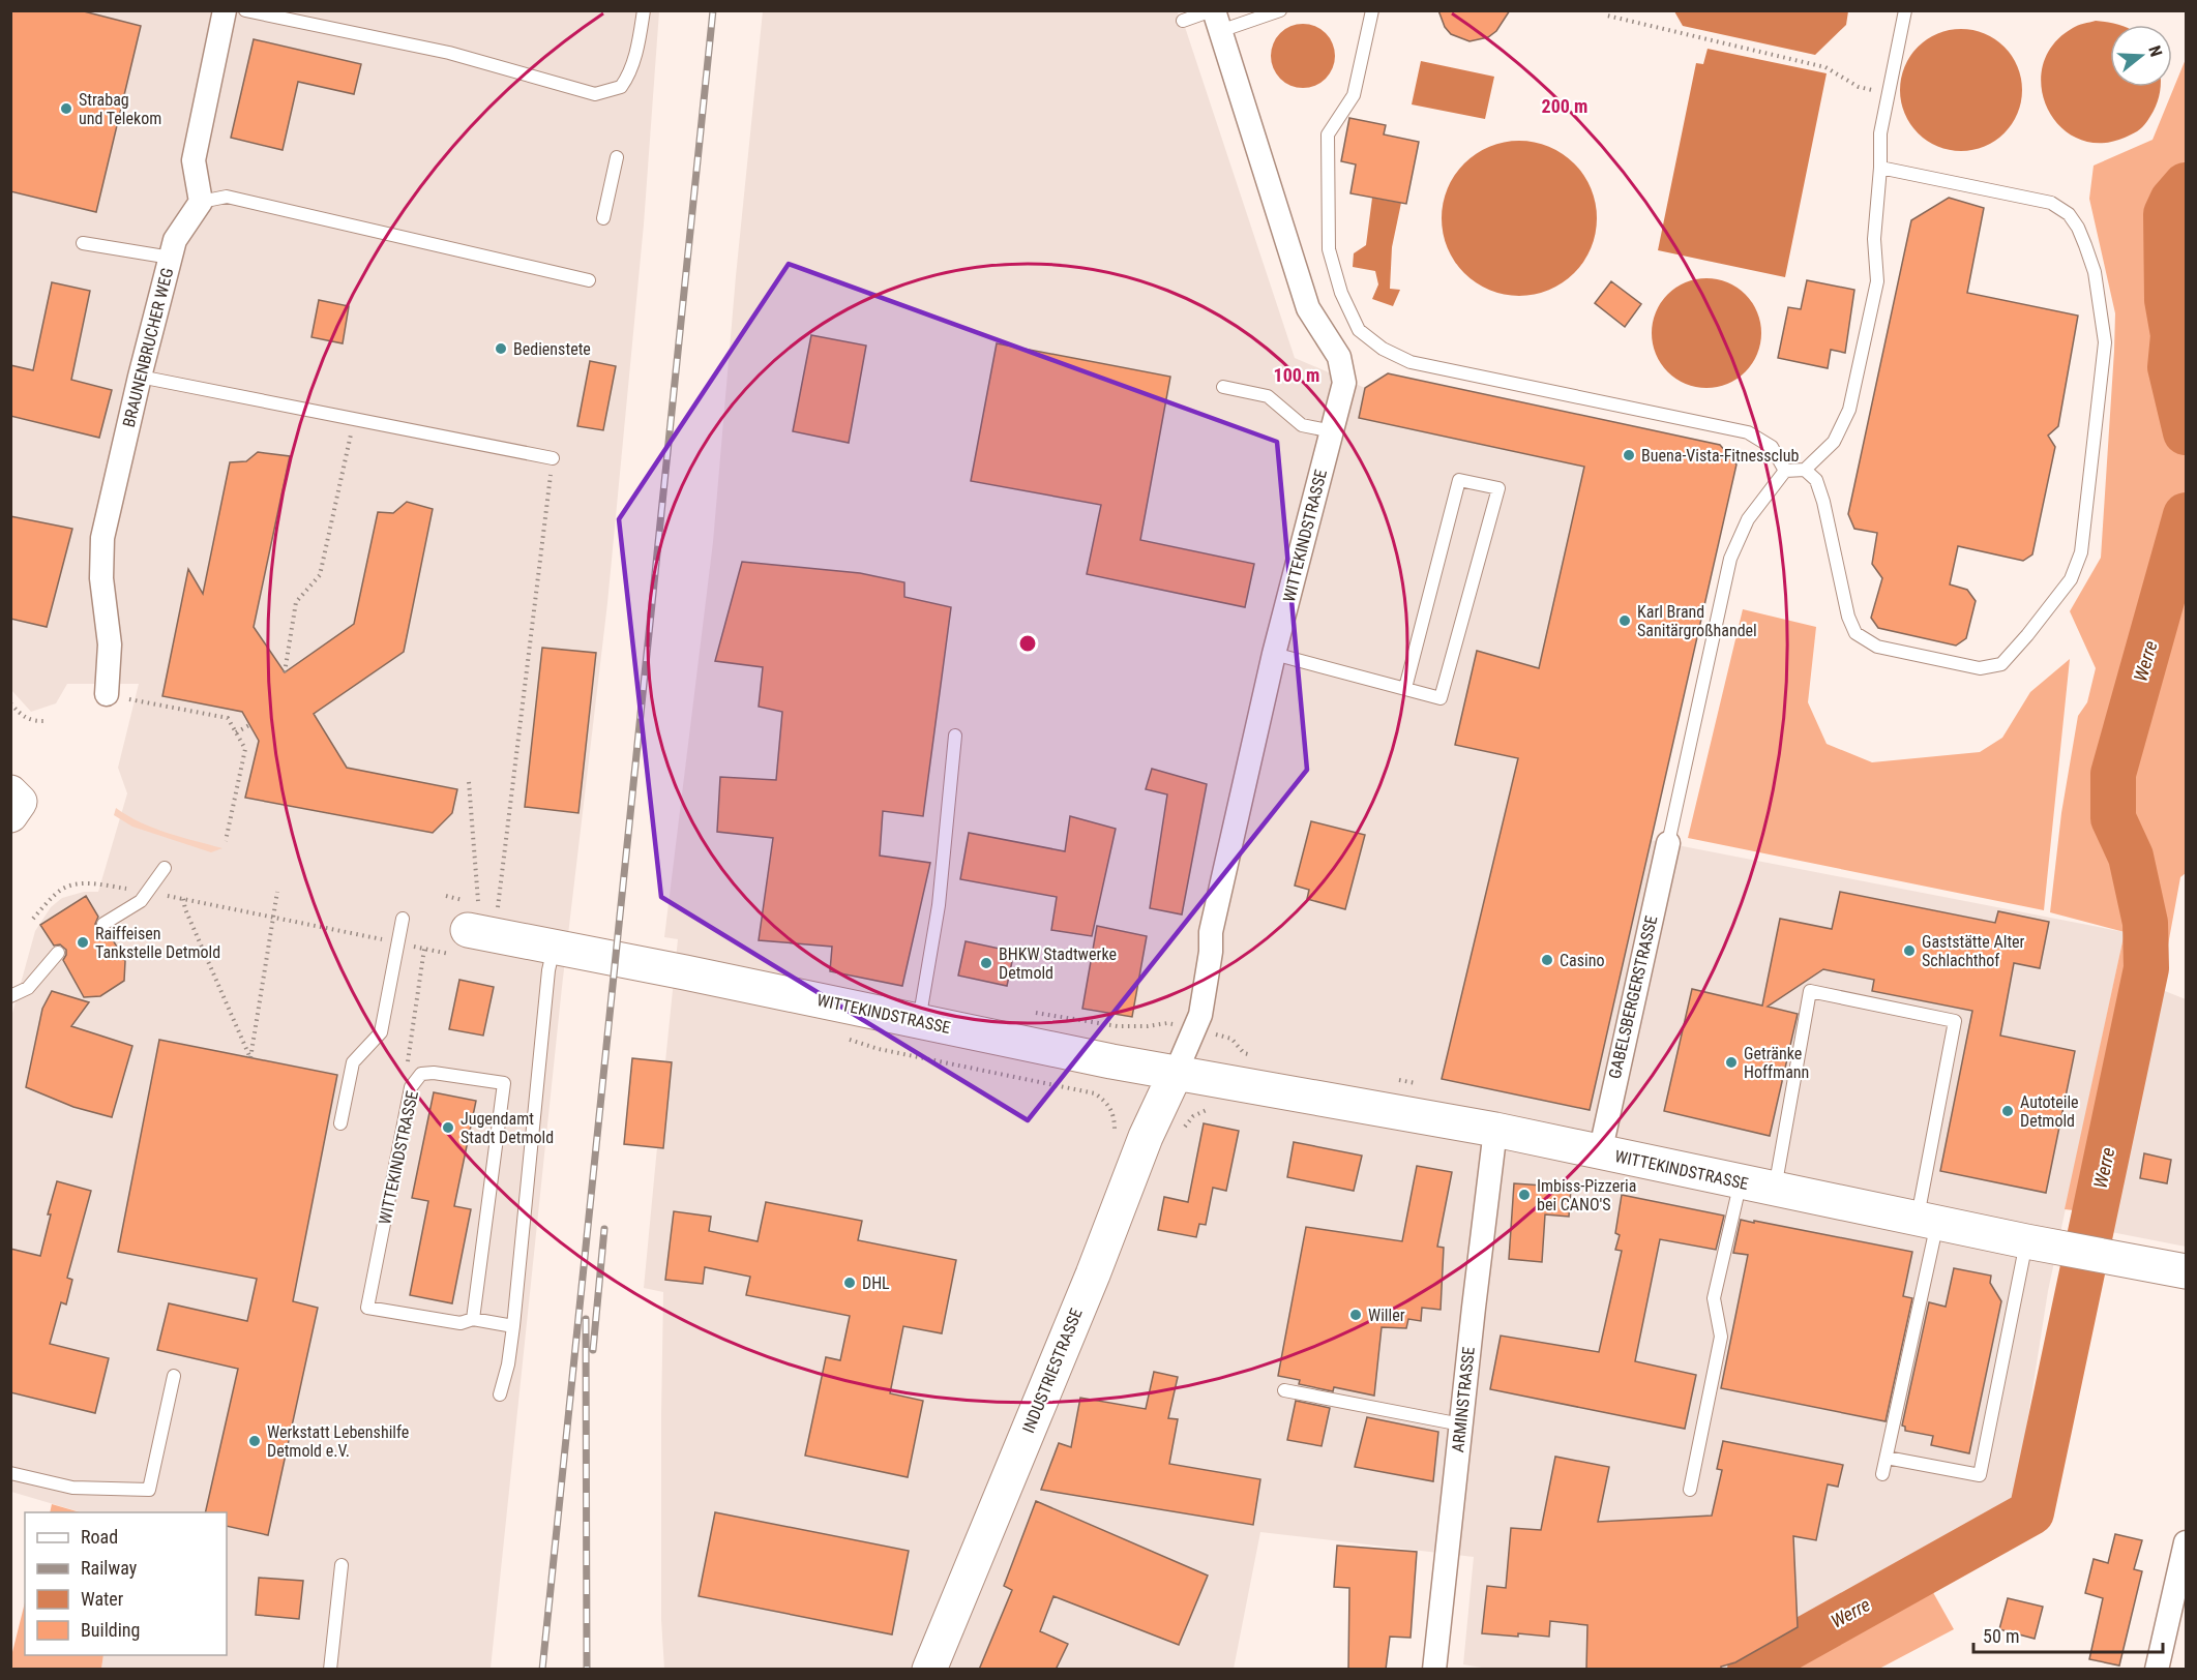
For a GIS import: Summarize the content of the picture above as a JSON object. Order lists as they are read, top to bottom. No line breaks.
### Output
{"streets":{"street":["BRAUNENBRUCHER WEG","WITTEKINDSTRASSE","GABELSBERGERSTRASSE","INDUSTRIESTRASSE","ARMINSTRASSE"]},"crossings":[["WITTEKINDSTRASSE","GABELSBERGERSTRASSE"],["WITTEKINDSTRASSE","INDUSTRIESTRASSE"],["WITTEKINDSTRASSE","ARMINSTRASSE"]],"water":["Werre"],"places":["Strabag und Telekom","Bedienstete","Buena-Vista-Fitnessclub","Karl Brand Sanitärgroßhandel","Raiffeisen Tankstelle Detmold","Gaststätte Alter Schlachthof","Casino","BHKW Stadtwerke Detmold","Getränke Hoffmann","Autoteile Detmold","Jugendamt Stadt Detmold","Imbiss-Pizzeria bei CANO'S","DHL","Willer","Werkstatt Lebenshilfe Detmold e.V."],"legend":["Road","Railway","Water","Building"],"scale_bar":"50 m","north":"right","rings":["200 m","100 m"]}
